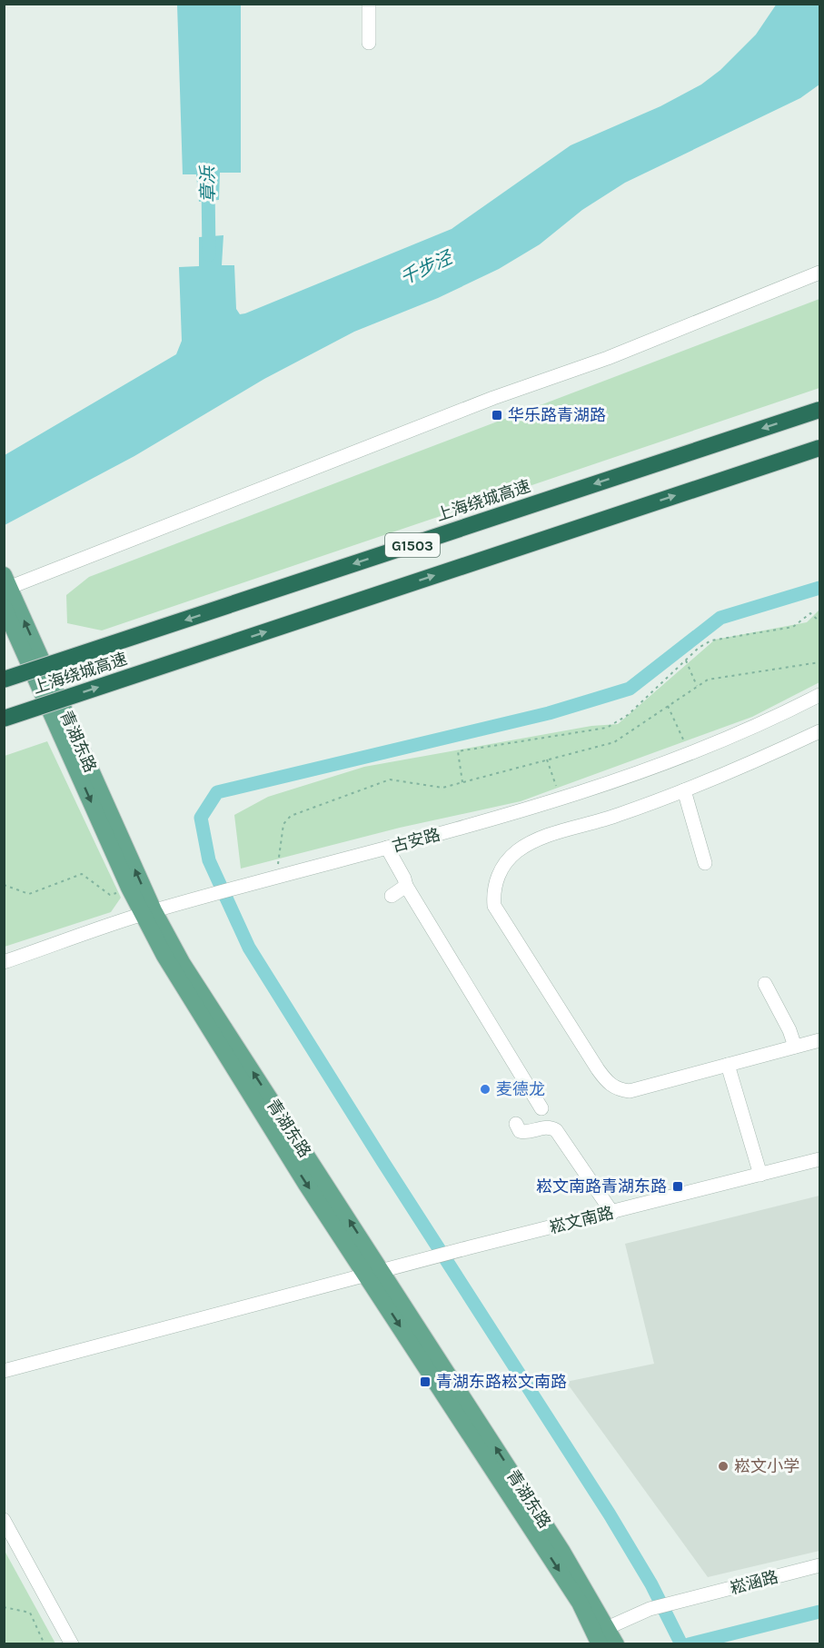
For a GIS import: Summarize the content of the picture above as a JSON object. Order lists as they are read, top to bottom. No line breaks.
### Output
{"streets":{"highway":["上海绕城高速","G1503"],"main road":["青湖东路"],"street":["古安路","崧文南路","崧涵路"]},"crossings":[["青湖东路","古安路"],["青湖东路","崧文南路"],["青湖东路","崧涵路"]],"water":["章浜","千步泾"],"places":{"transit":["华乐路青湖路","崧文南路青湖东路","青湖东路崧文南路"],"other":["麦德龙","崧文小学"]}}
